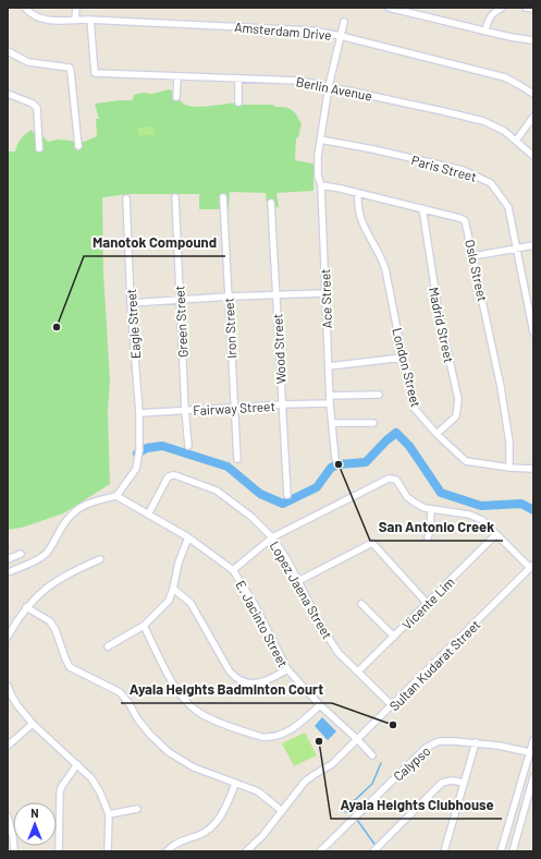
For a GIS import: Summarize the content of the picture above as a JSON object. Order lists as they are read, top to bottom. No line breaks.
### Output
{"streets":{"street":["Amsterdam Drive","Berlin Avenue","Paris Street","Oslo Street","Ace Street","Green Street","Eagle Street","Madrid Street","Iron Street","Wood Street","London Street","Fairway Street","Lopez Jaena Street","Vicente Lim","E. Jacinto Street","Sultan Kudarat Street","Calypso"]},"crossings":[["Amsterdam Drive","Berlin Avenue"],["Amsterdam Drive","Ace Street"],["Berlin Avenue","Ace Street"],["Paris Street","Ace Street"],["Oslo Street","Ace Street"],["Oslo Street","Madrid Street"],["Oslo Street","London Street"],["Ace Street","Fairway Street"],["Green Street","Fairway Street"],["Eagle Street","Fairway Street"],["Eagle Street","E. Jacinto Street"],["Madrid Street","London Street"],["Iron Street","Fairway Street"],["Wood Street","Fairway Street"],["Lopez Jaena Street","Vicente Lim"],["Lopez Jaena Street","E. Jacinto Street"],["Lopez Jaena Street","Sultan Kudarat Street"],["Vicente Lim","Sultan Kudarat Street"],["E. Jacinto Street","Sultan Kudarat Street"]],"places":["Manotok Compound","San Antonio Creek","Ayala Heights Badminton Court","Ayala Heights Clubhouse"],"north":"top"}
